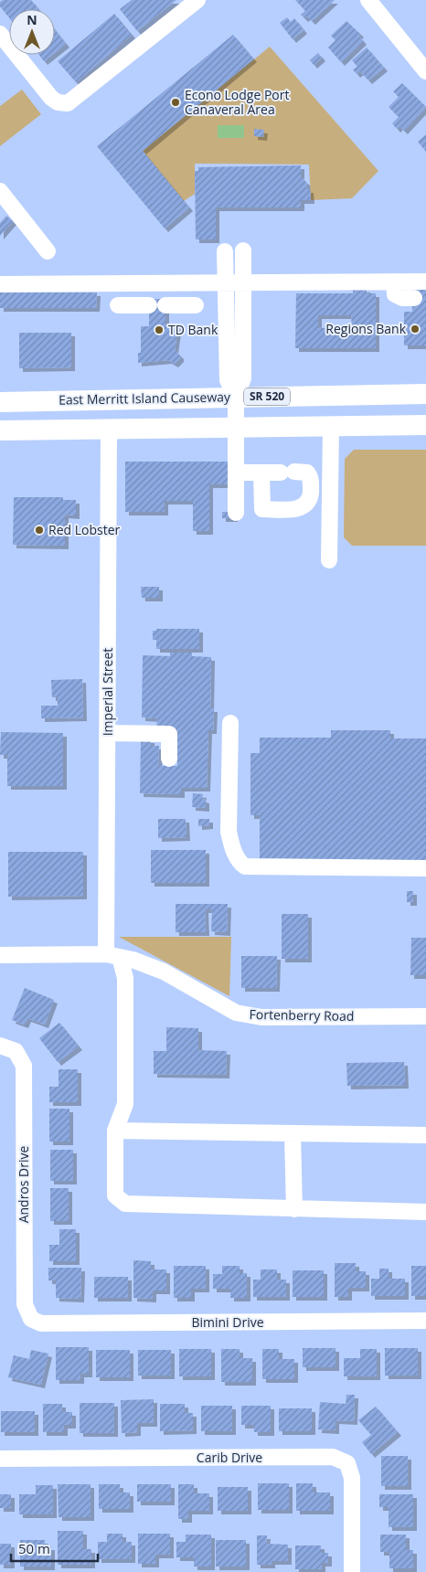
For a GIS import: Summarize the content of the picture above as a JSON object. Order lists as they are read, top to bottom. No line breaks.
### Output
{"streets":{"main road":["SR 520","East Merritt Island Causeway"],"street":["Imperial Street","Fortenberry Road","Andros Drive","Bimini Drive","Carib Drive"]},"crossings":[["Imperial Street","Fortenberry Road"],["Andros Drive","Bimini Drive"]],"places":["Econo Lodge Port Canaveral Area","Regions Bank","TD Bank","Red Lobster"],"scale_bar":"50 m","north":"top"}
